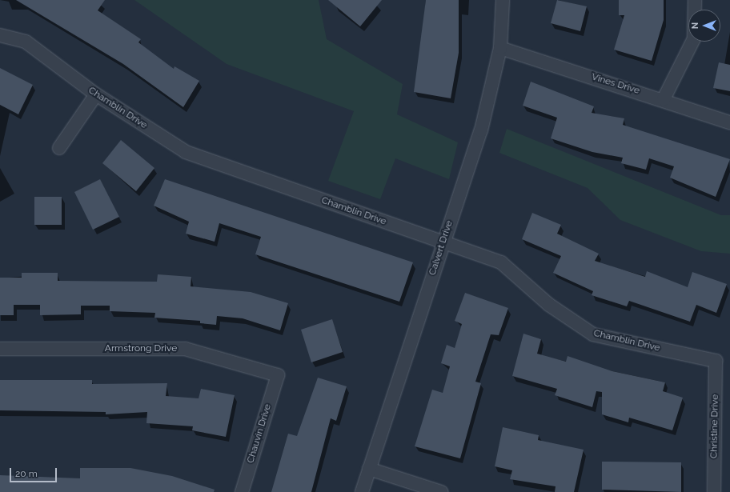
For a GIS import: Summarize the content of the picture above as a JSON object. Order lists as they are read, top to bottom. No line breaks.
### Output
{"streets":{"street":["Vines Drive","Chamblin Drive","Calvert Drive","Armstrong Drive","Christine Drive","Chauvin Drive"]},"crossings":[["Vines Drive","Calvert Drive"],["Chamblin Drive","Calvert Drive"],["Chamblin Drive","Christine Drive"],["Armstrong Drive","Chauvin Drive"]],"scale_bar":"20 m","north":"left"}
